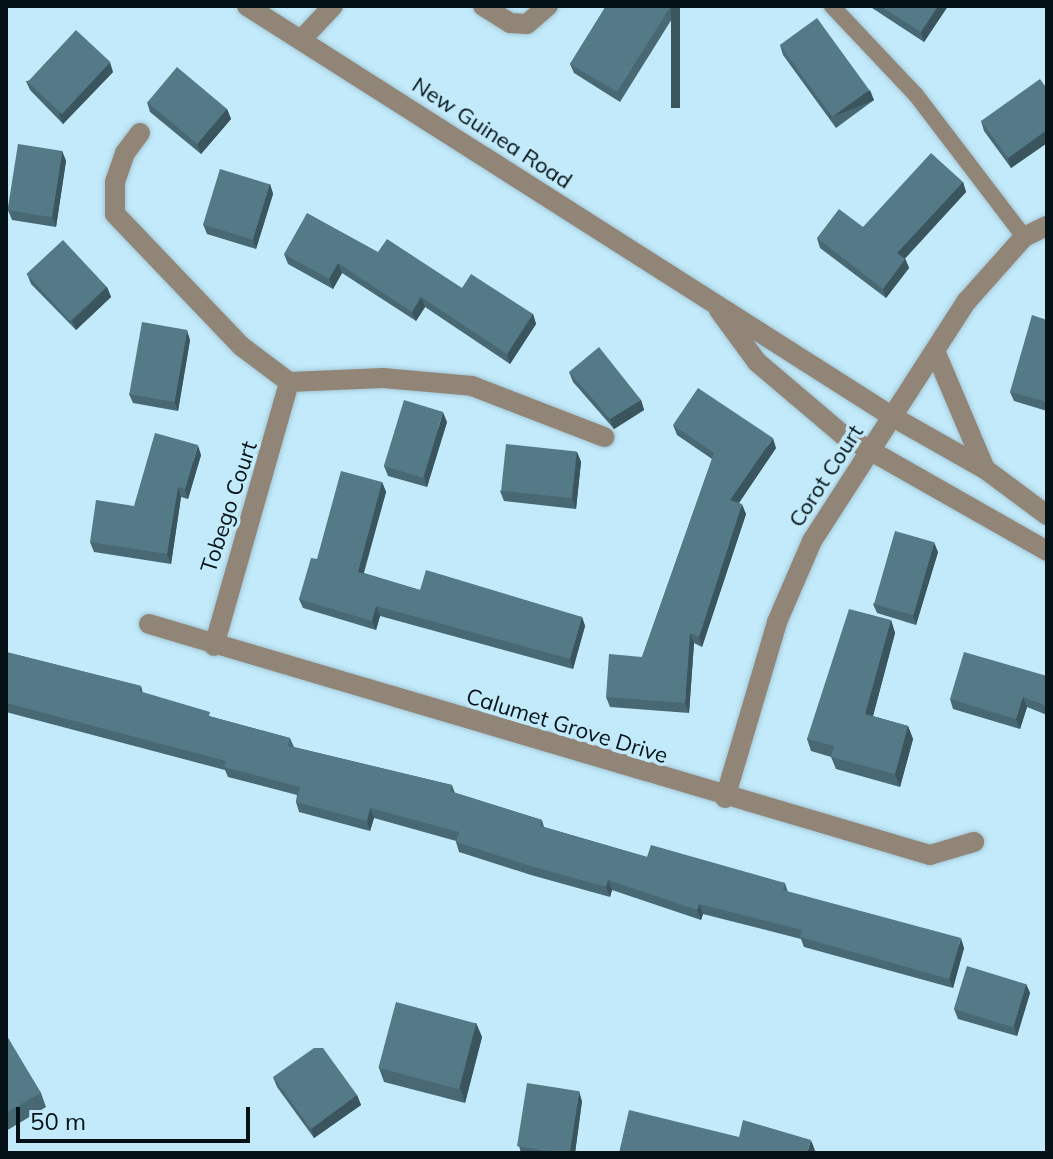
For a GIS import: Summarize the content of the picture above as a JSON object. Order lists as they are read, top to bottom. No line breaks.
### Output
{"streets":{"street":["New Guinea Road","Corot Court","Tobego Court","Calumet Grove Drive"]},"crossings":[["New Guinea Road","Corot Court"],["Corot Court","Calumet Grove Drive"],["Tobego Court","Calumet Grove Drive"]],"scale_bar":"50 m"}
